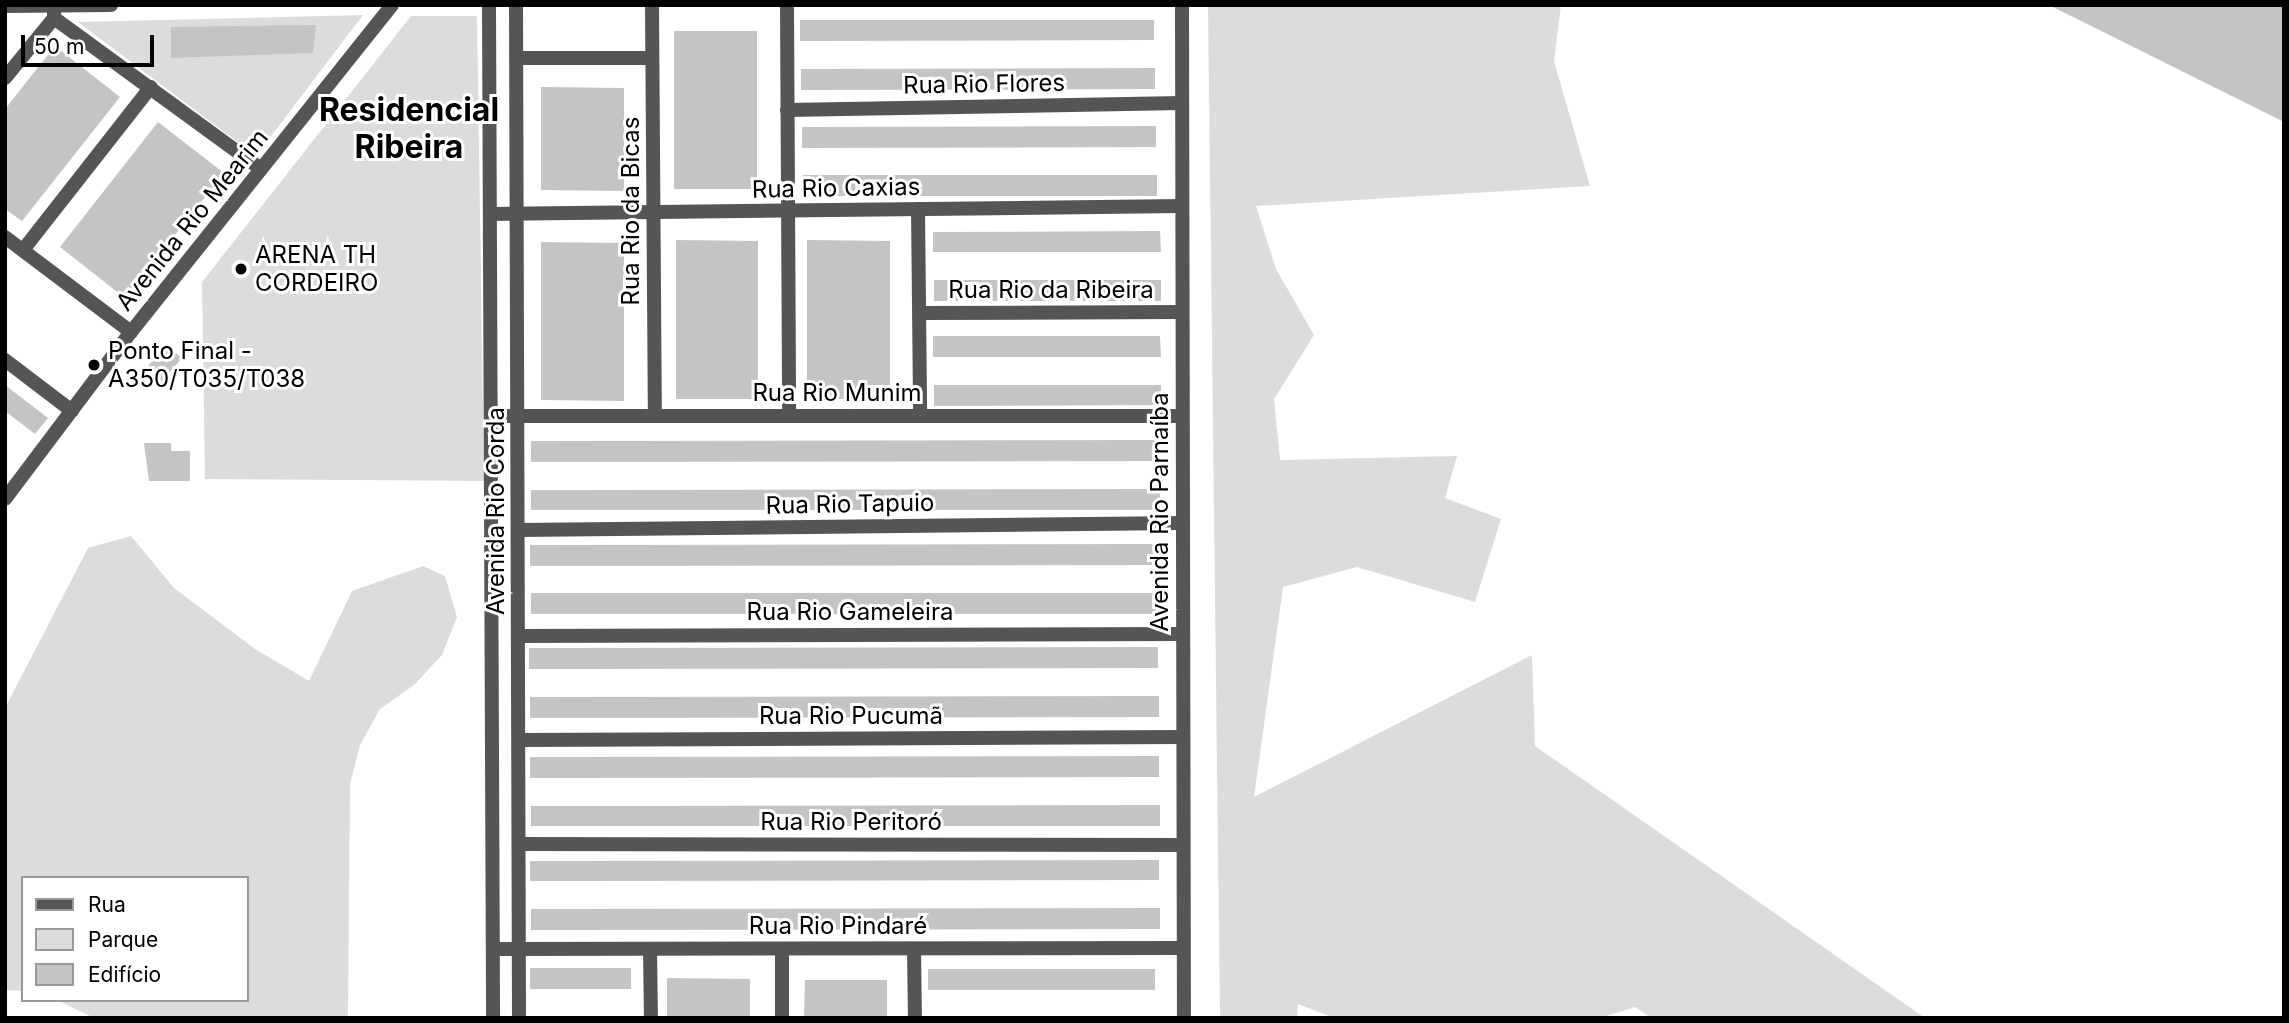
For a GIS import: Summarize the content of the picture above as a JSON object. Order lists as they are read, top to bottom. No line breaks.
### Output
{"streets":{"street":["Rua Rio Flores","Rua Rio Caxias","Rua Rio da Bicas","Avenida Rio Mearim","Rua Rio da Ribeira","Rua Rio Munim","Rua Rio Tapuio","Avenida Rio Corda","Avenida Rio Parnaíba","Rua Rio Gameleira","Rua Rio Pucumã","Rua Rio Peritoró","Rua Rio Pindaré"]},"crossings":[["Rua Rio Flores","Avenida Rio Parnaíba"],["Rua Rio Caxias","Rua Rio da Bicas"],["Rua Rio Caxias","Avenida Rio Corda"],["Rua Rio Caxias","Avenida Rio Parnaíba"],["Rua Rio da Bicas","Rua Rio Munim"],["Rua Rio da Ribeira","Avenida Rio Parnaíba"],["Rua Rio Munim","Avenida Rio Corda"],["Rua Rio Munim","Avenida Rio Parnaíba"],["Rua Rio Tapuio","Avenida Rio Corda"],["Rua Rio Tapuio","Avenida Rio Parnaíba"],["Avenida Rio Corda","Rua Rio Gameleira"],["Avenida Rio Corda","Rua Rio Pucumã"],["Avenida Rio Corda","Rua Rio Peritoró"],["Avenida Rio Corda","Rua Rio Pindaré"],["Avenida Rio Parnaíba","Rua Rio Gameleira"],["Avenida Rio Parnaíba","Rua Rio Pucumã"],["Avenida Rio Parnaíba","Rua Rio Peritoró"],["Avenida Rio Parnaíba","Rua Rio Pindaré"]],"districts":["Residencial Ribeira"],"places":["ARENA TH CORDEIRO","Ponto Final - A350/T035/T038"],"legend":["Rua","Parque","Edifício"],"scale_bar":"50 m"}
